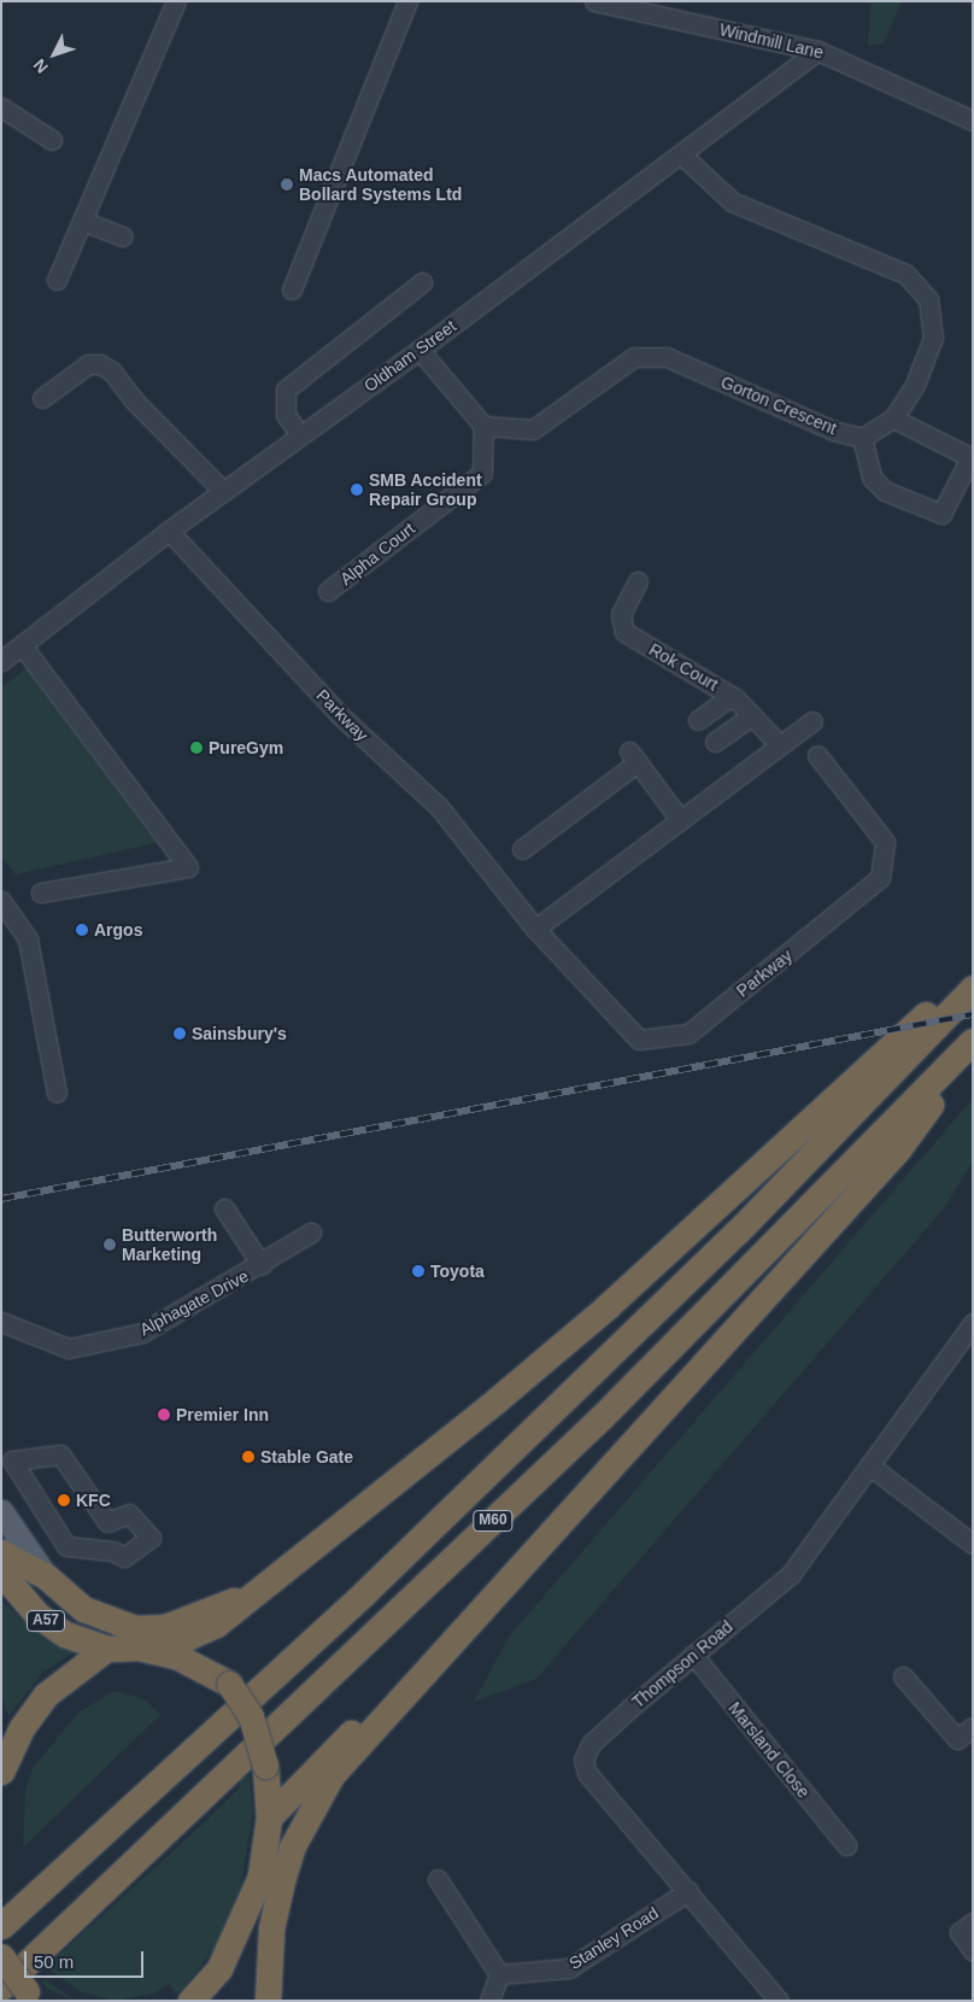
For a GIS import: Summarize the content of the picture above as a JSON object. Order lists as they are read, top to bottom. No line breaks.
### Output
{"streets":{"highway":["M60","A57"],"street":["Windmill Lane","Oldham Street","Gorton Crescent","Alpha Court","Rok Court","Parkway","Alphagate Drive","Thompson Road","Marsland Close","Stanley Road"]},"crossings":[["Windmill Lane","Oldham Street"],["Oldham Street","Parkway"],["Gorton Crescent","Alpha Court"],["Thompson Road","Marsland Close"],["Thompson Road","Stanley Road"]],"places":["Macs Automated Bollard Systems Ltd","SMB Accident Repair Group","PureGym","Argos","Sainsbury's","Butterworth Marketing","Toyota","Premier Inn","Stable Gate","KFC"],"scale_bar":"50 m","north":"bottom left"}
